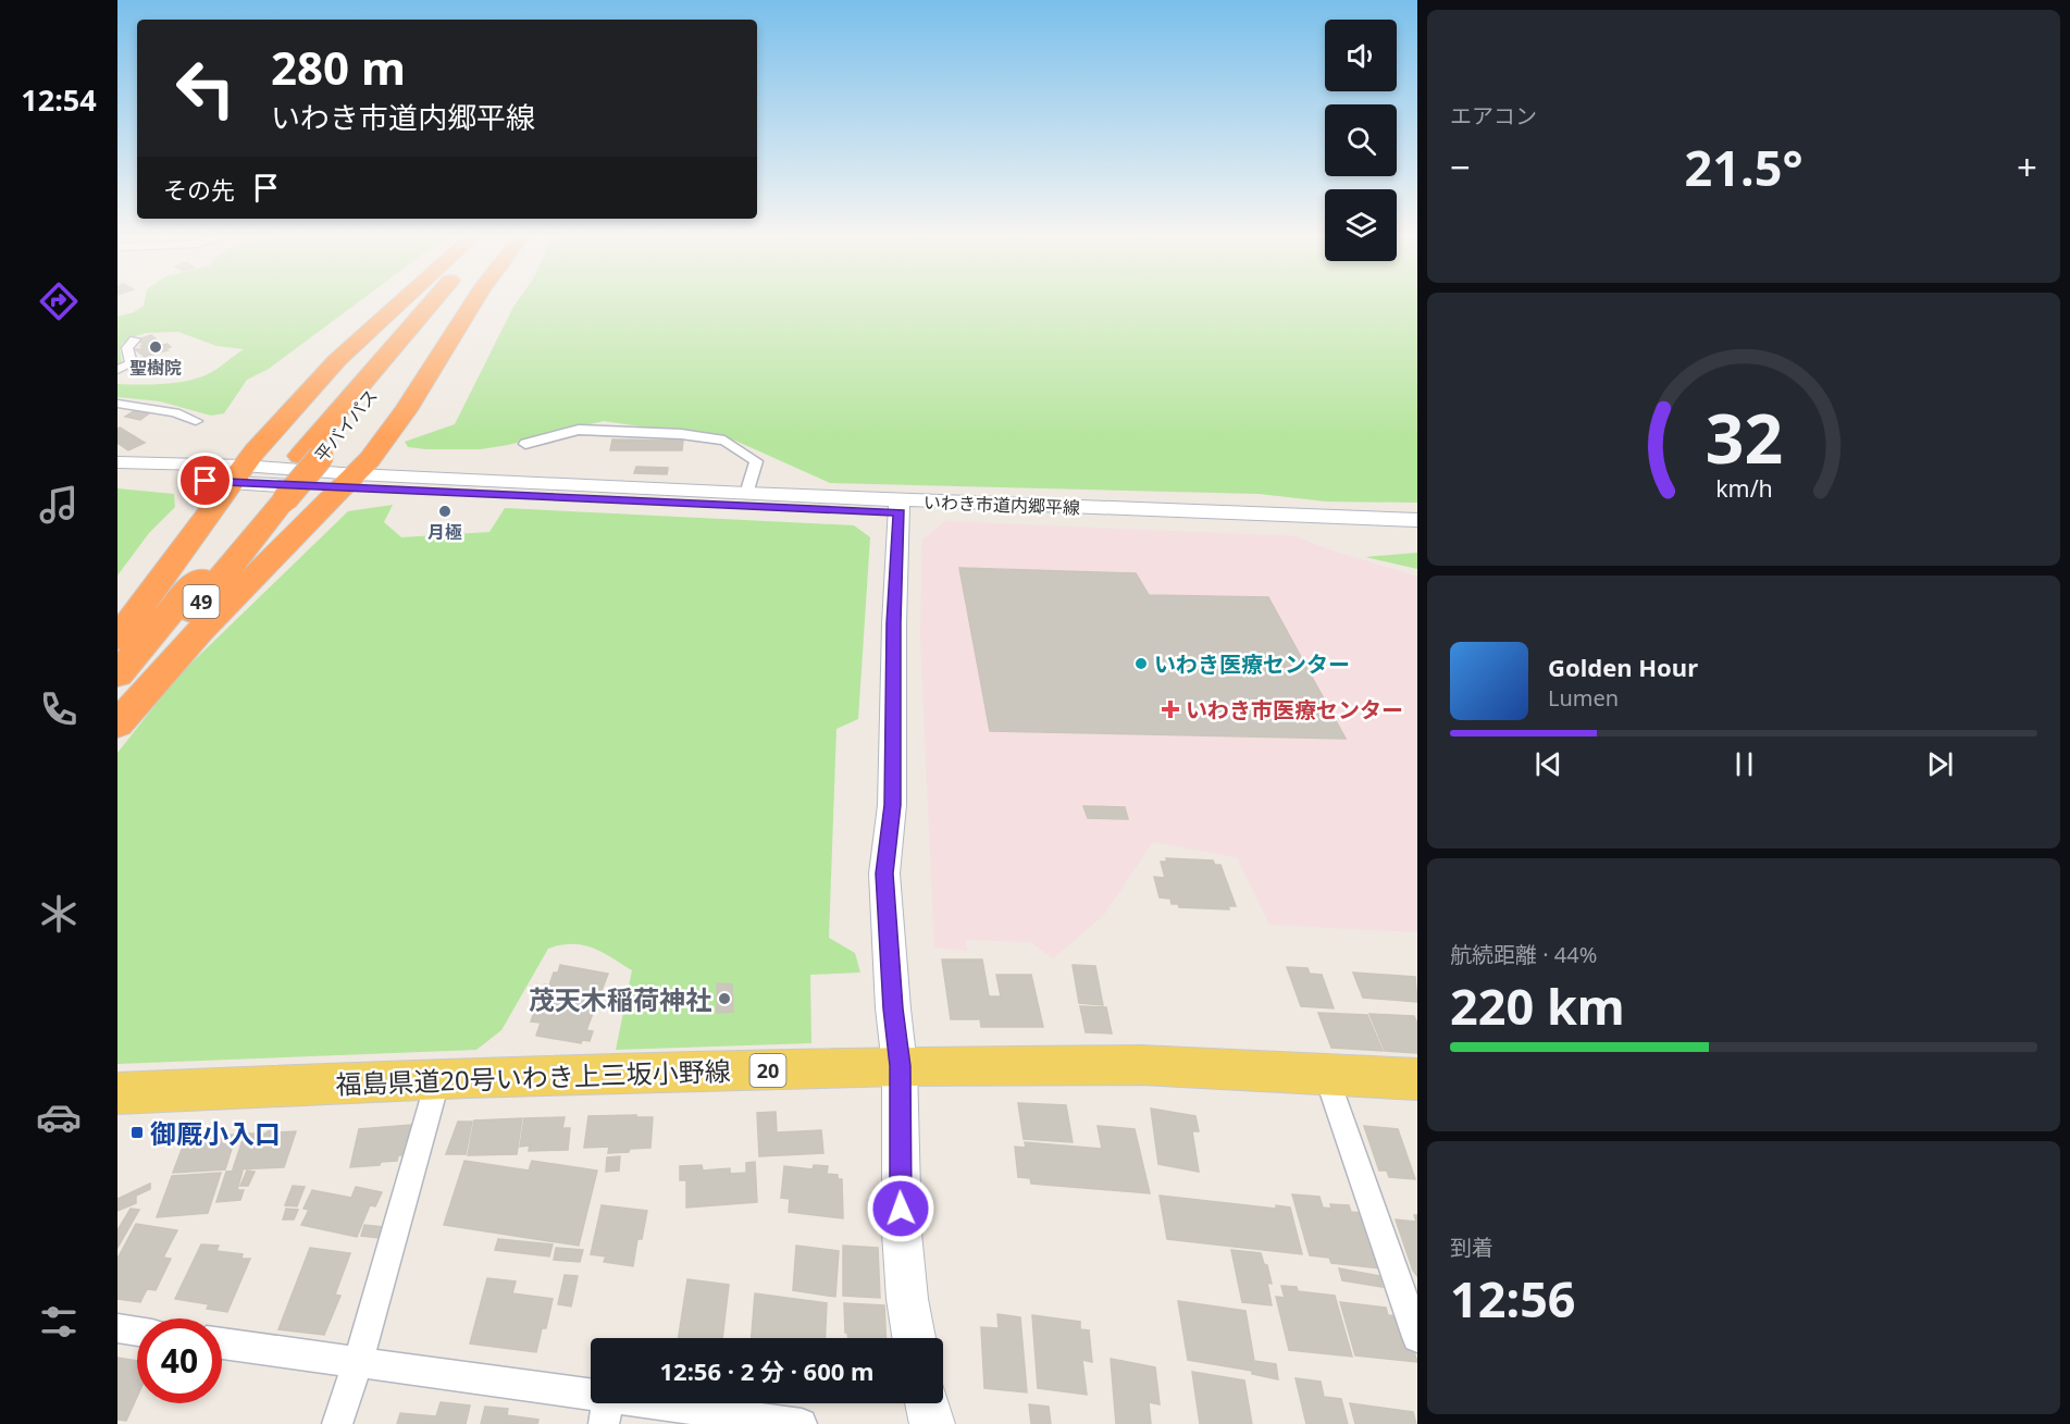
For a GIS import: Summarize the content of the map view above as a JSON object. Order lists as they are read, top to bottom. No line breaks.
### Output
{"streets":{"highway":["平バイパス","49"],"main road":["20","福島県道20号いわき上三坂小野線"],"street":["いわき市道内郷平線"]},"places":{"other":["聖樹院","月極","いわき医療センター","茂天木稲荷神社"],"health":["いわき市医療センター"],"transit":["御厩小入口"]},"page":{"tabs":"12:54","tile":["エアコン",["航続距離 · 44%","220 km"],["到着","12:56"]],"turn":["280 m","いわき市道内郷平線"],"heat":["−","21.5°","+"],"then":"その先","song":["Golden Hour","Lumen"],"limit":"40","trip":"12:56 · 2 分 · 600 m","gauge":["32","km/h"]}}
